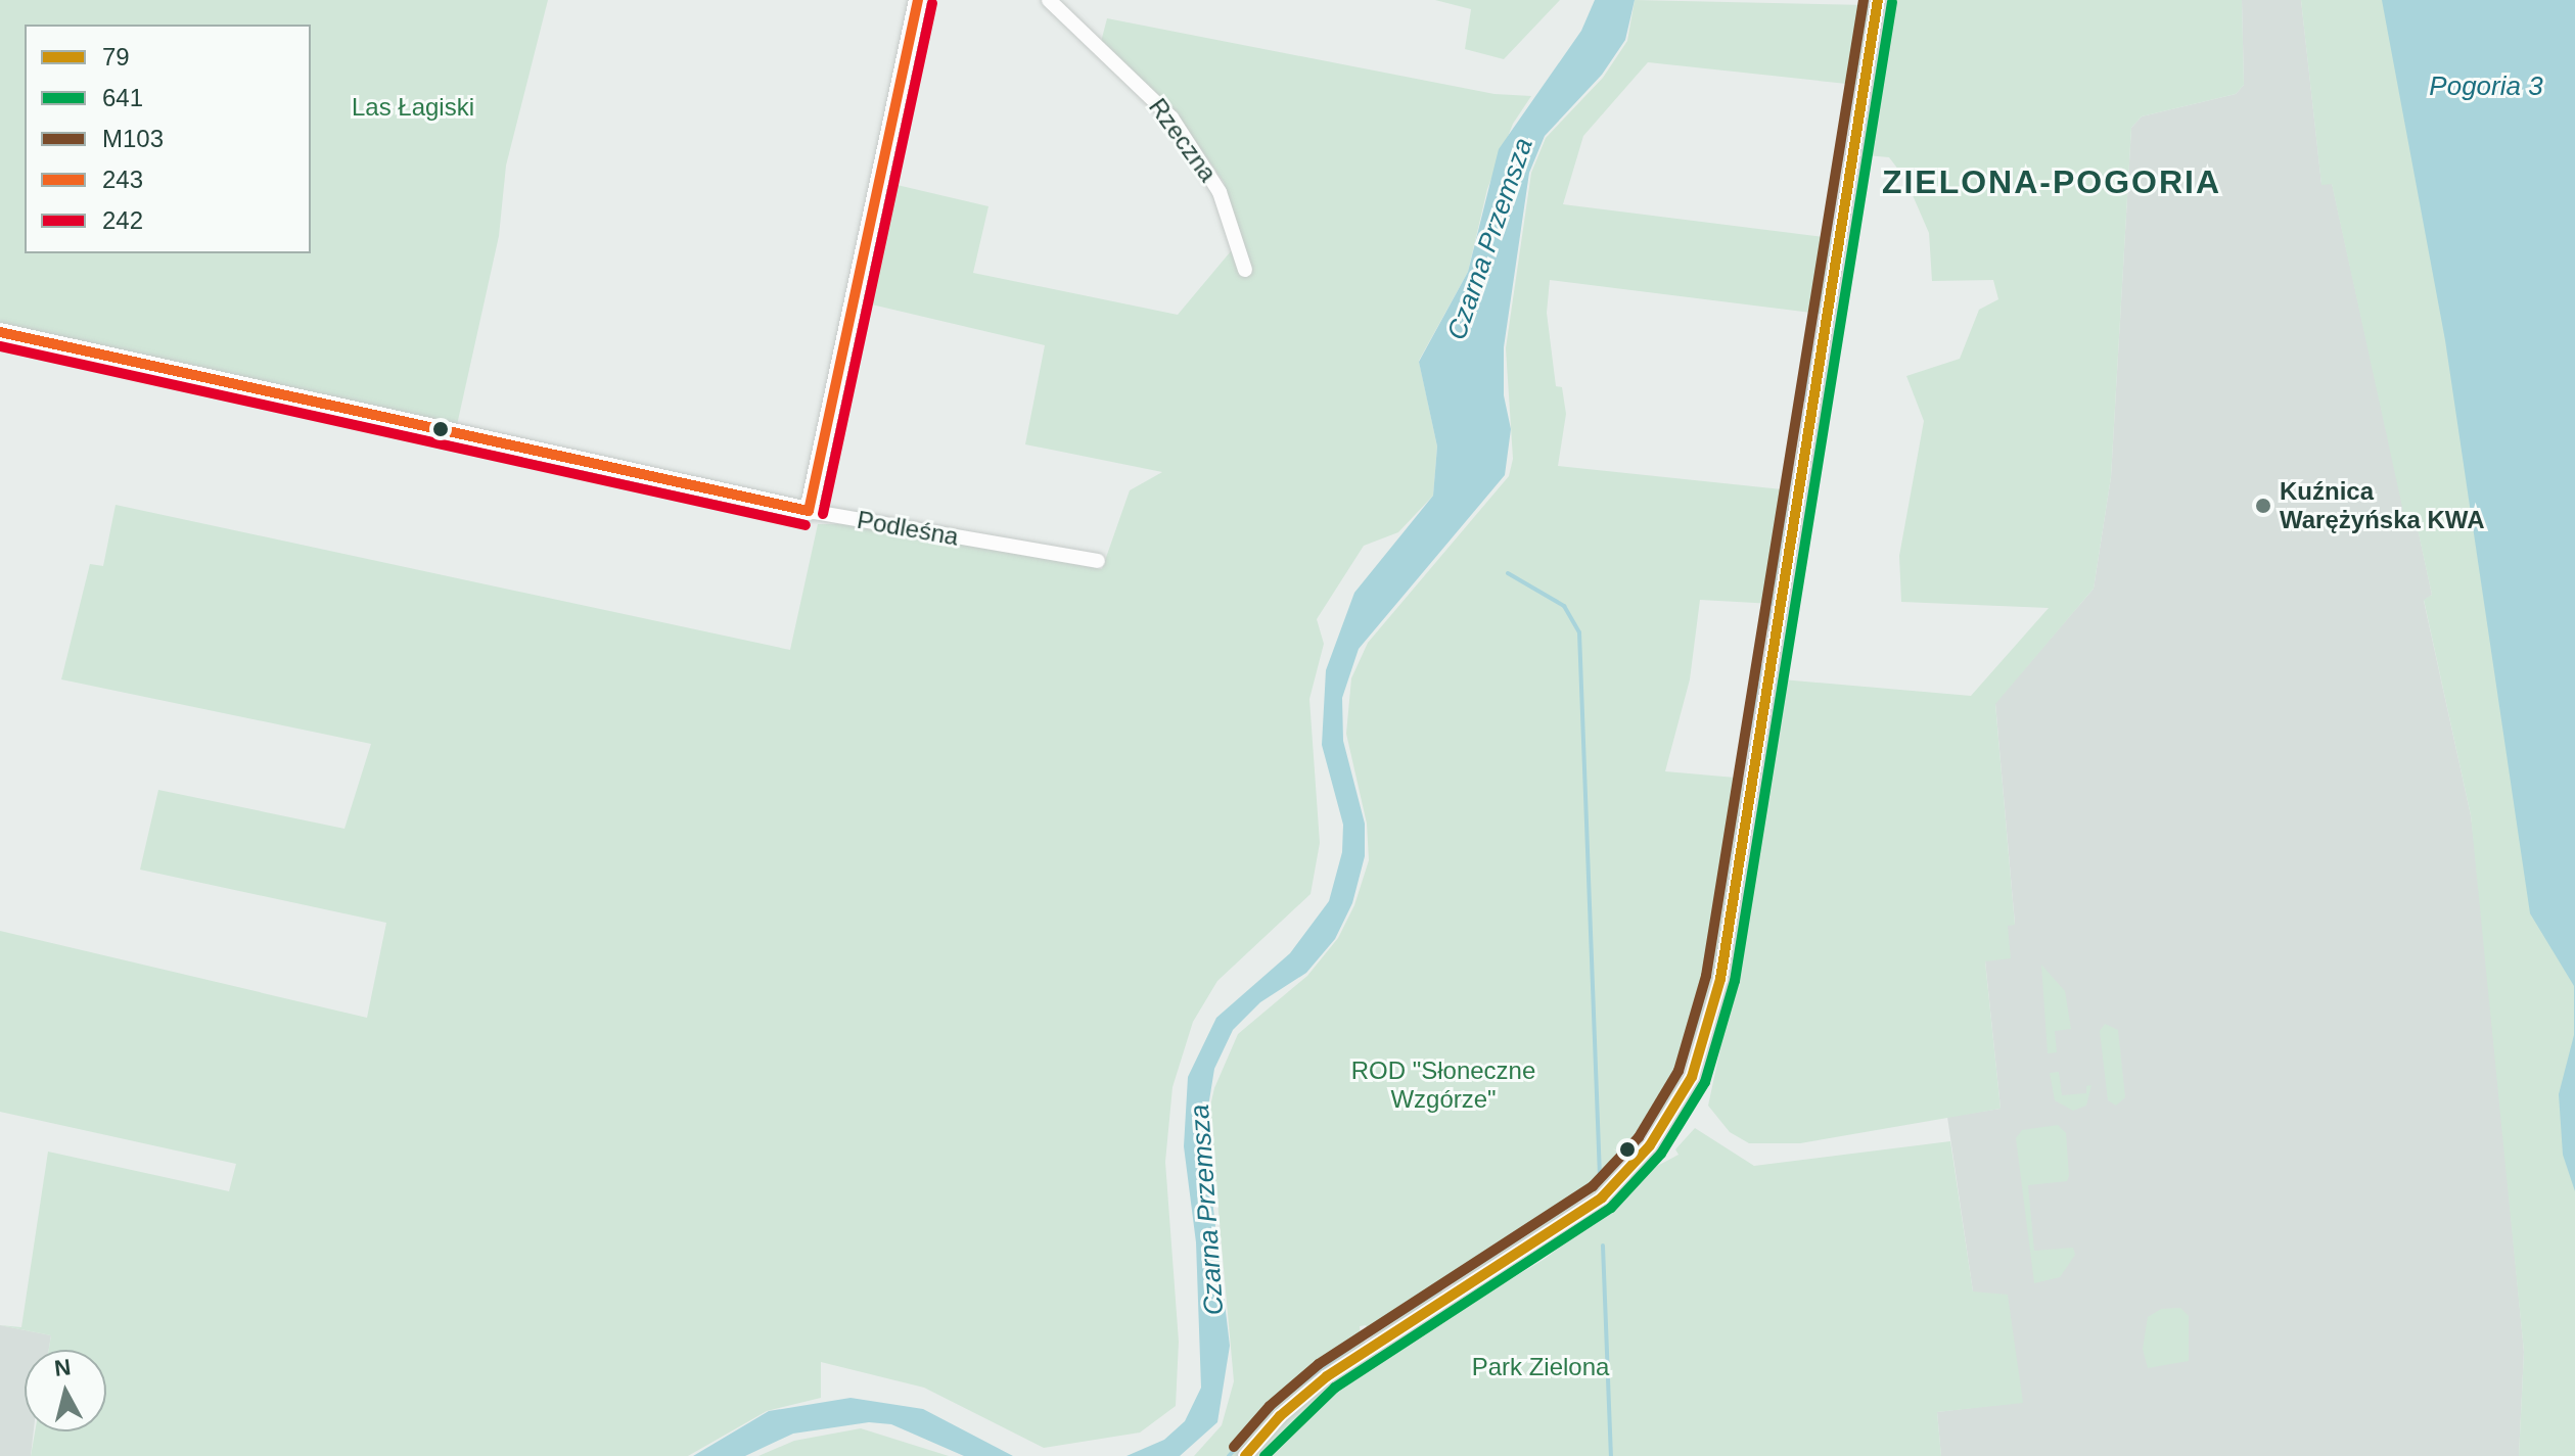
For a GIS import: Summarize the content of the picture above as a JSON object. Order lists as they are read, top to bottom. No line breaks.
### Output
{"streets":{"street":["Rzeczna","Podleśna"]},"districts":["ZIELONA-POGORIA"],"water":["Pogoria 3","Czarna Przemsza"],"parks":["Las Łagiski","ROD \"Słoneczne Wzgórze\"","Park Zielona"],"places":["Kuźnica Warężyńska KWA"],"lines":["transit line 79","transit line M103","transit line 243","transit line 641","transit line 242"],"legend":["79","641","M103","243","242"],"north":"top"}
